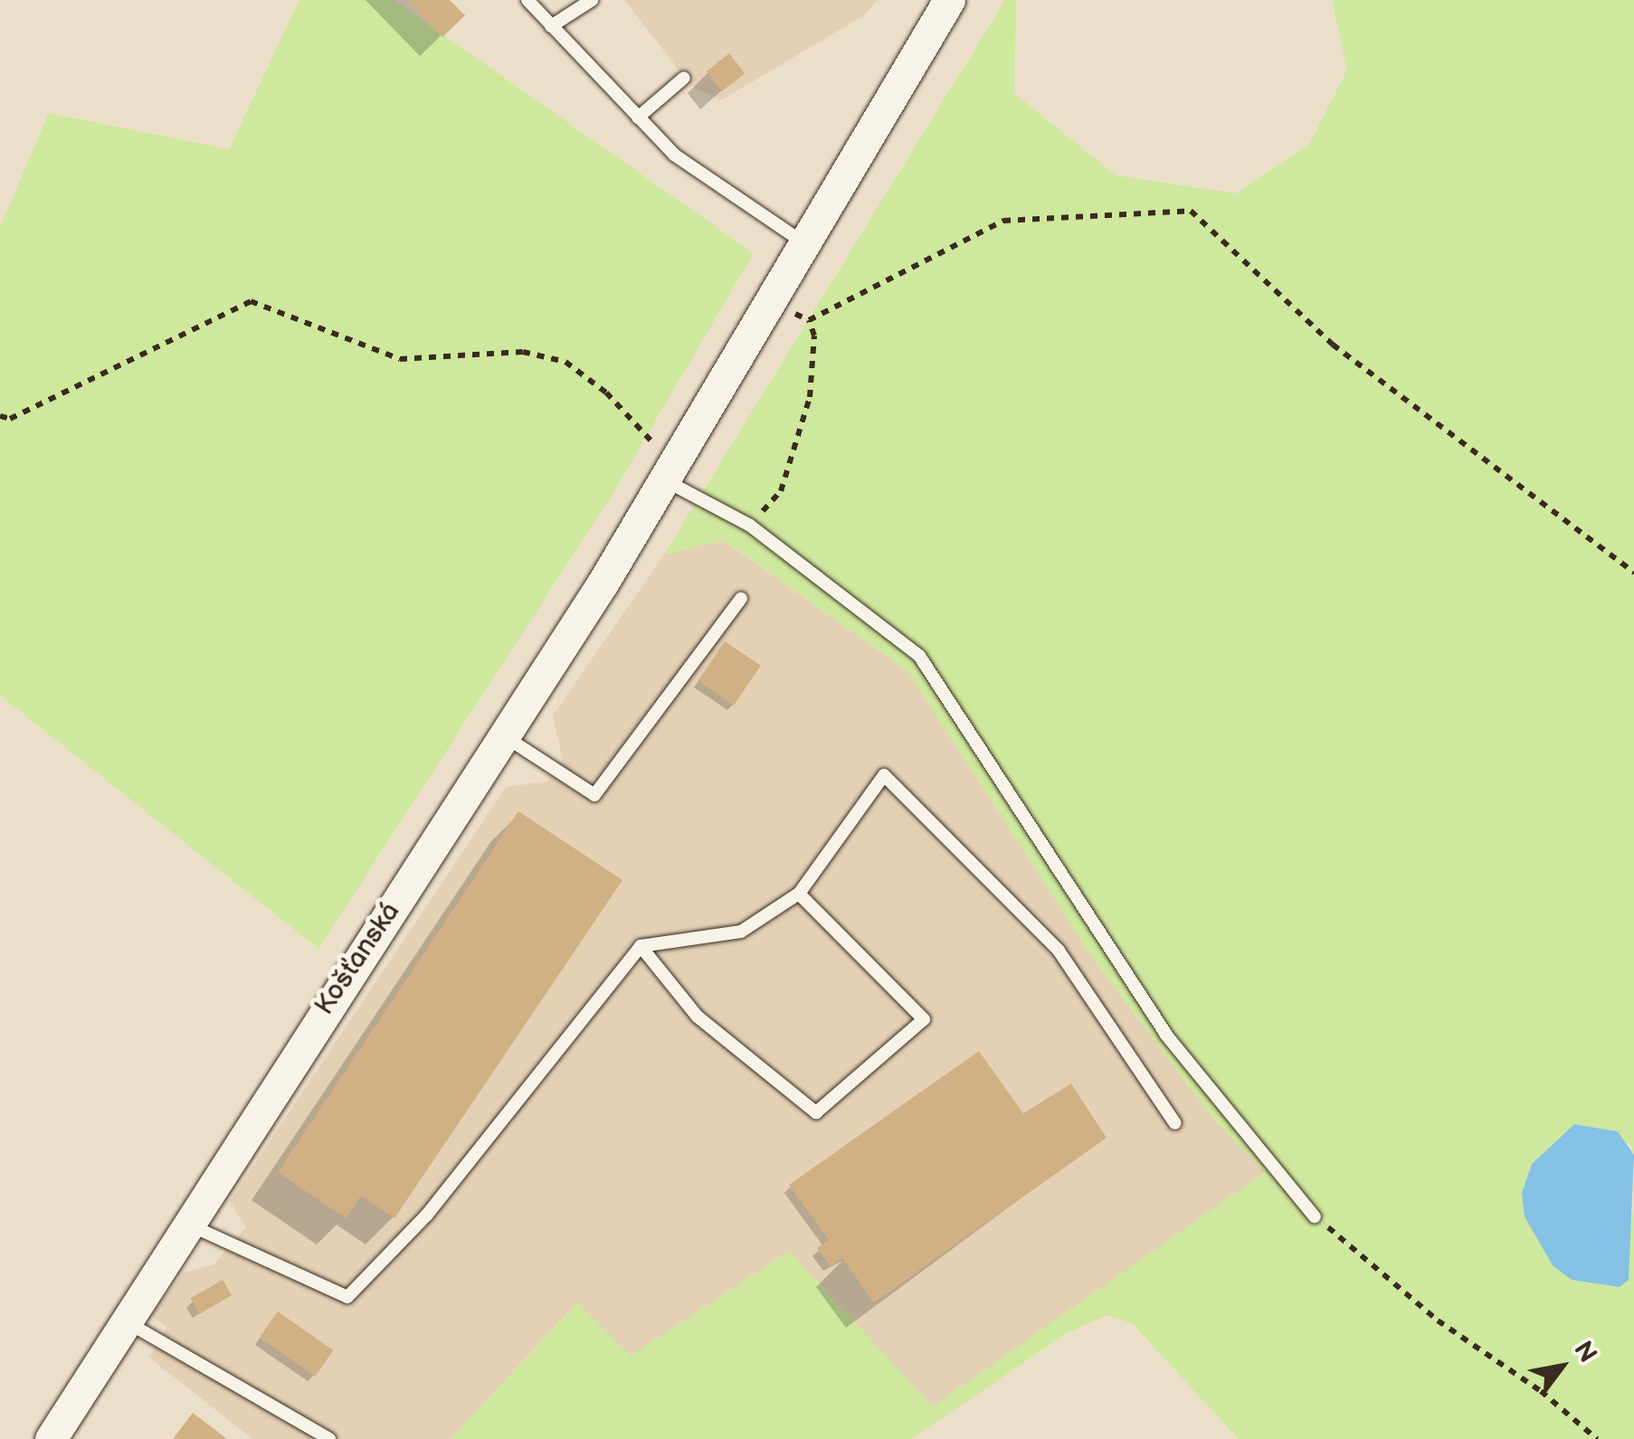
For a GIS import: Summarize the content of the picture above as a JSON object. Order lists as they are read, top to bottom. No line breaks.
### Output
{"streets":{"street":["Košťanská"]},"north":"top right"}
